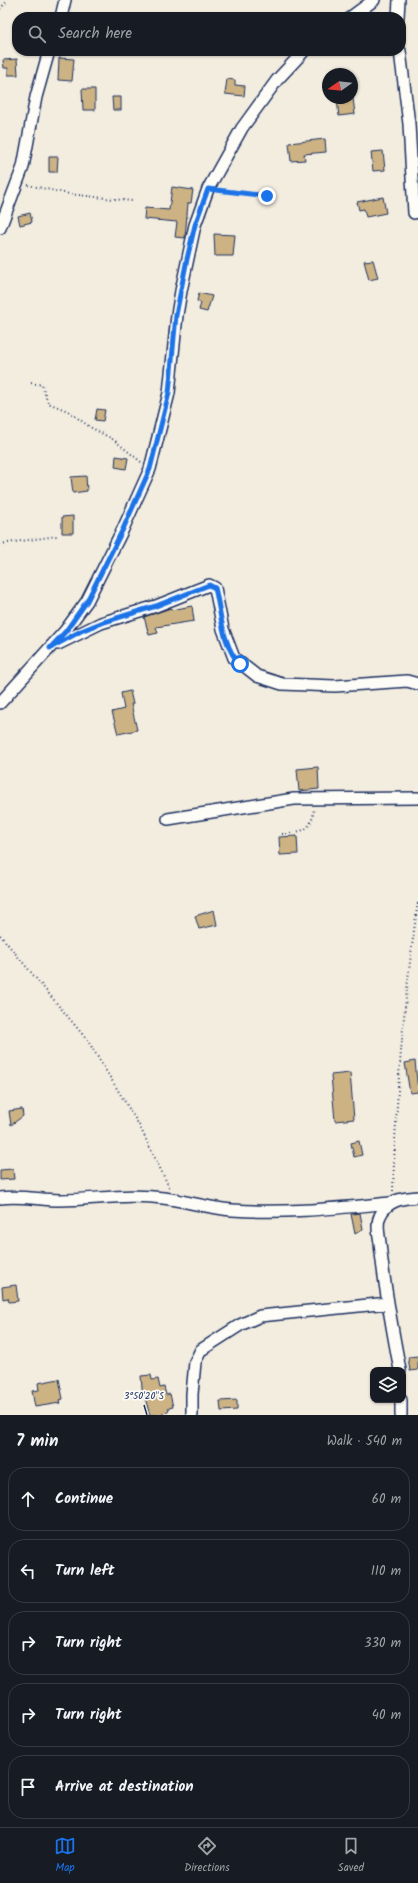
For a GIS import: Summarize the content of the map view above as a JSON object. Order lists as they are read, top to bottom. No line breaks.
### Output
{"north":"left","page":{"search":"Search here","heading":["7 min","Walk · 540 m"],"list":[["Continue","60 m"],["Turn left","110 m"],["Turn right","330 m"],["Turn right","40 m"],"Arrive at destination"],"nav":["Map","Directions","Saved"]},"coordinates":["3°50'20\"S"]}
